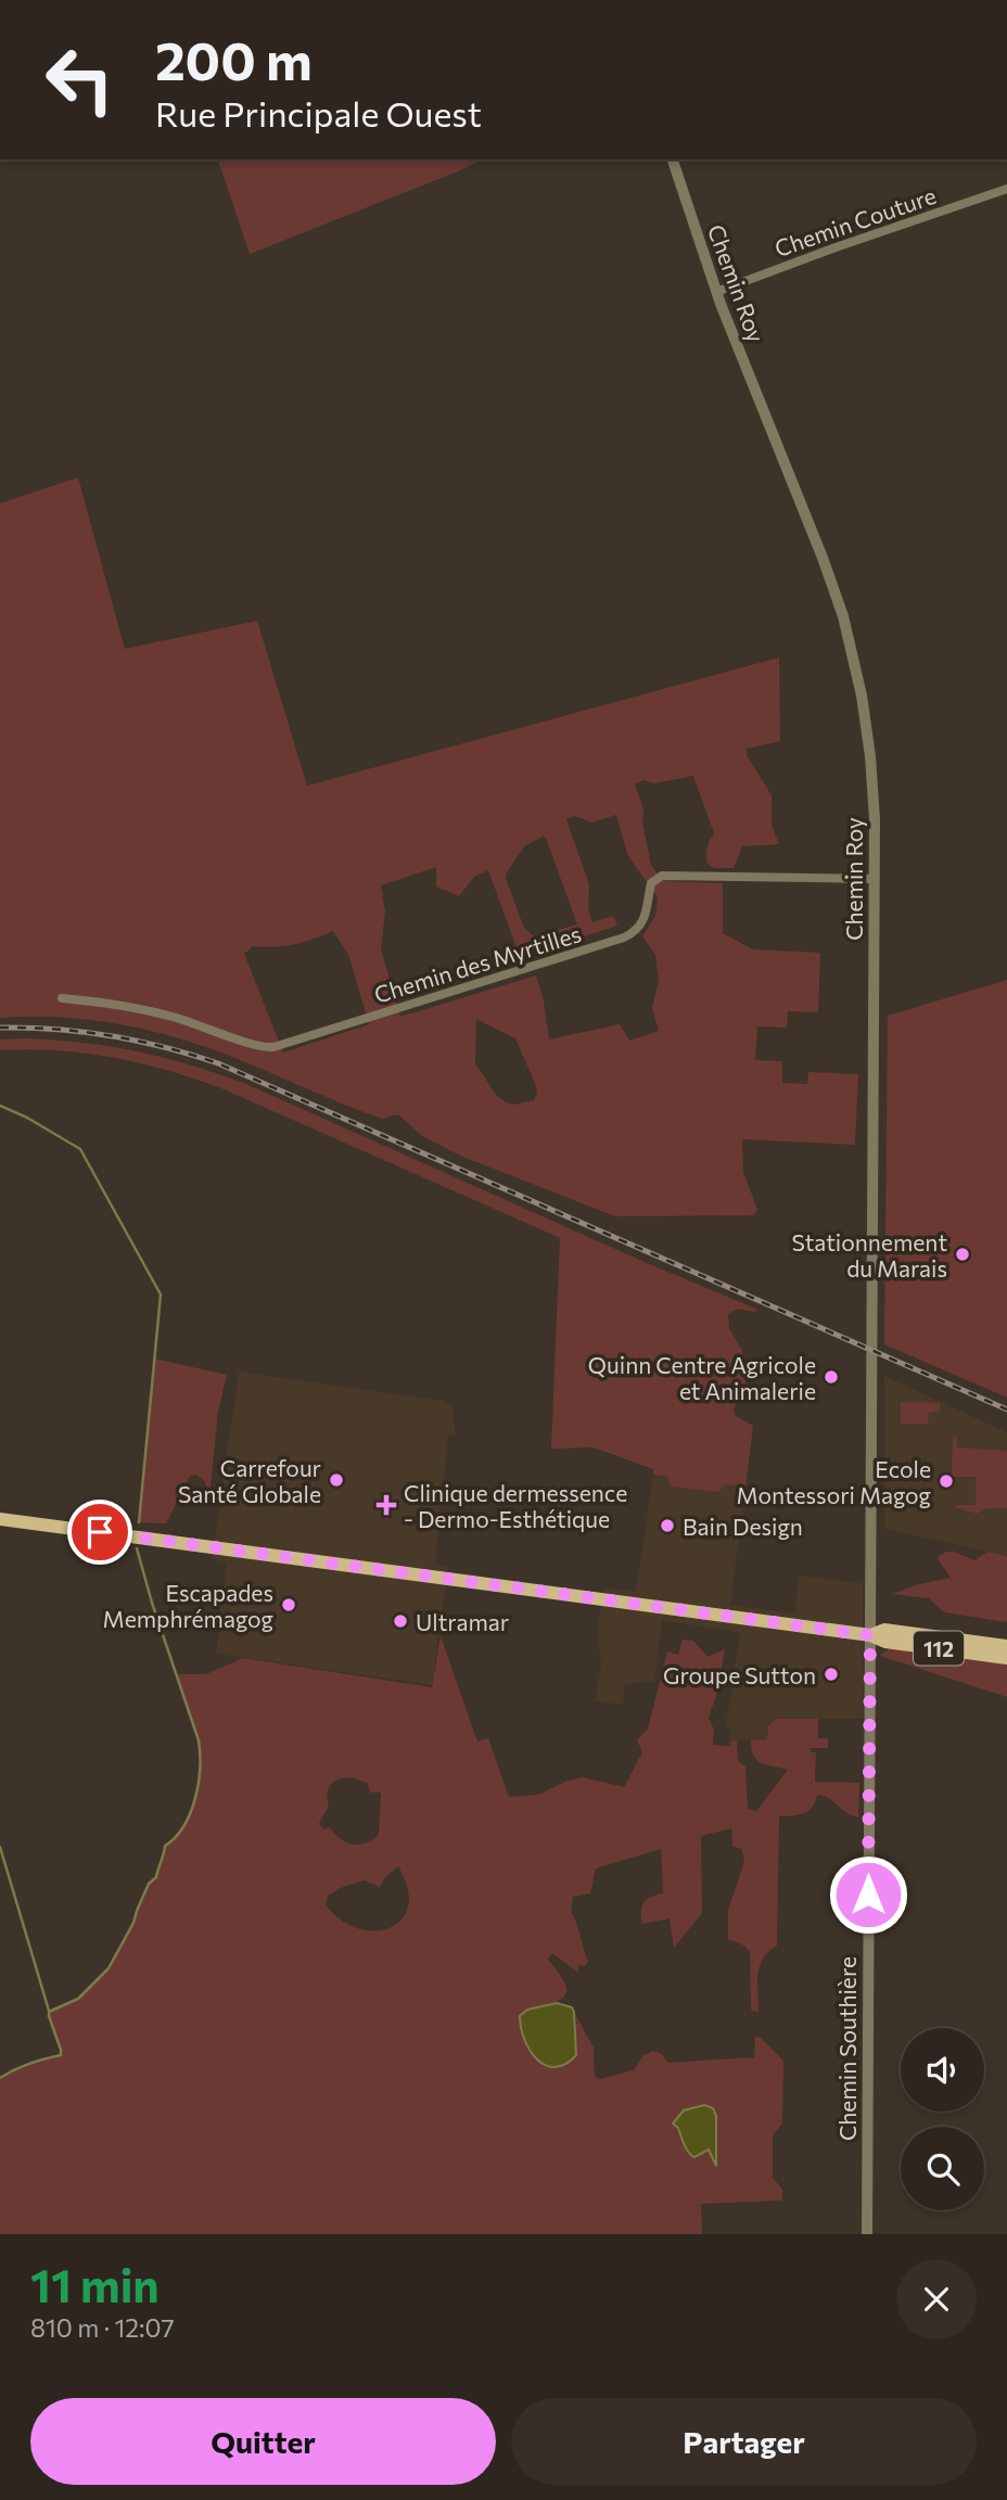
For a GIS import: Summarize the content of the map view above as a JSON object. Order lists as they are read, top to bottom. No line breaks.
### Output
{"streets":{"main road":["112"],"street":["Chemin Couture","Chemin Roy","Chemin des Myrtilles","Chemin Southière"]},"crossings":[["Chemin Couture","Chemin Roy"],["Chemin Roy","Chemin des Myrtilles"],["Chemin Roy","112"],["Chemin Roy","Chemin Southière"],["112","Chemin Southière"]],"places":{"other":["Stationnement du Marais","Quinn Centre Agricole et Animalerie","Carrefour Santé Globale","Ecole Montessori Magog","Bain Design","Escapades Memphrémagog","Ultramar","Groupe Sutton"],"health":["Clinique dermessence - Dermo-Esthétique"]},"page":{"turn":["200 m","Rue Principale Ouest"],"heading":["11 min","810 m · 12:07"],"buttons":["Quitter","Partager"]}}
